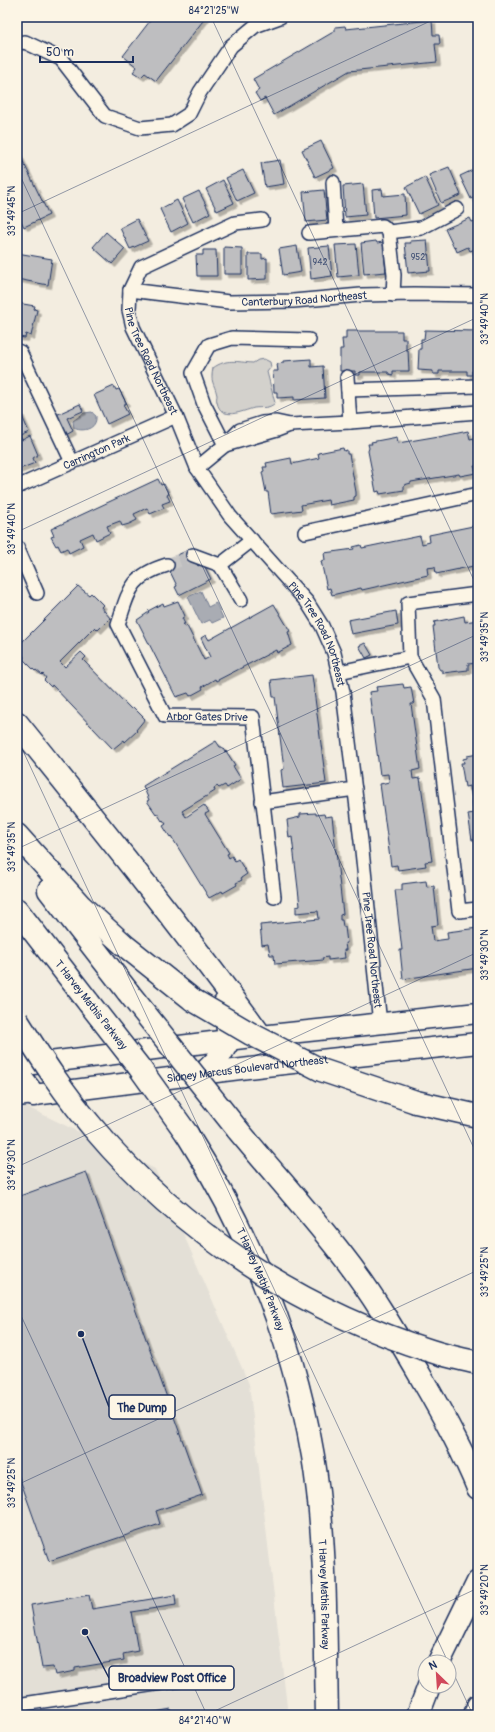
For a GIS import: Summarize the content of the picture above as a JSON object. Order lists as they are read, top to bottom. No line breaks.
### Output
{"streets":{"highway":["T Harvey Mathis Parkway"],"main road":["Sidney Marcus Boulevard Northeast"],"street":["Canterbury Road Northeast","Pine Tree Road Northeast","Carrington Park","Arbor Gates Drive"]},"crossings":[["Canterbury Road Northeast","Pine Tree Road Northeast"],["Pine Tree Road Northeast","Carrington Park"]],"places":["The Dump","Broadview Post Office"],"house_numbers":["952","942"],"scale_bar":"50 m","north":"top left","coordinates":["84°21'25\"W","33°49'45\"N","33°49'40\"N","33°49'35\"N","33°49'30\"N","33°49'25\"N","33°49'20\"N","84°21'40\"W"]}
